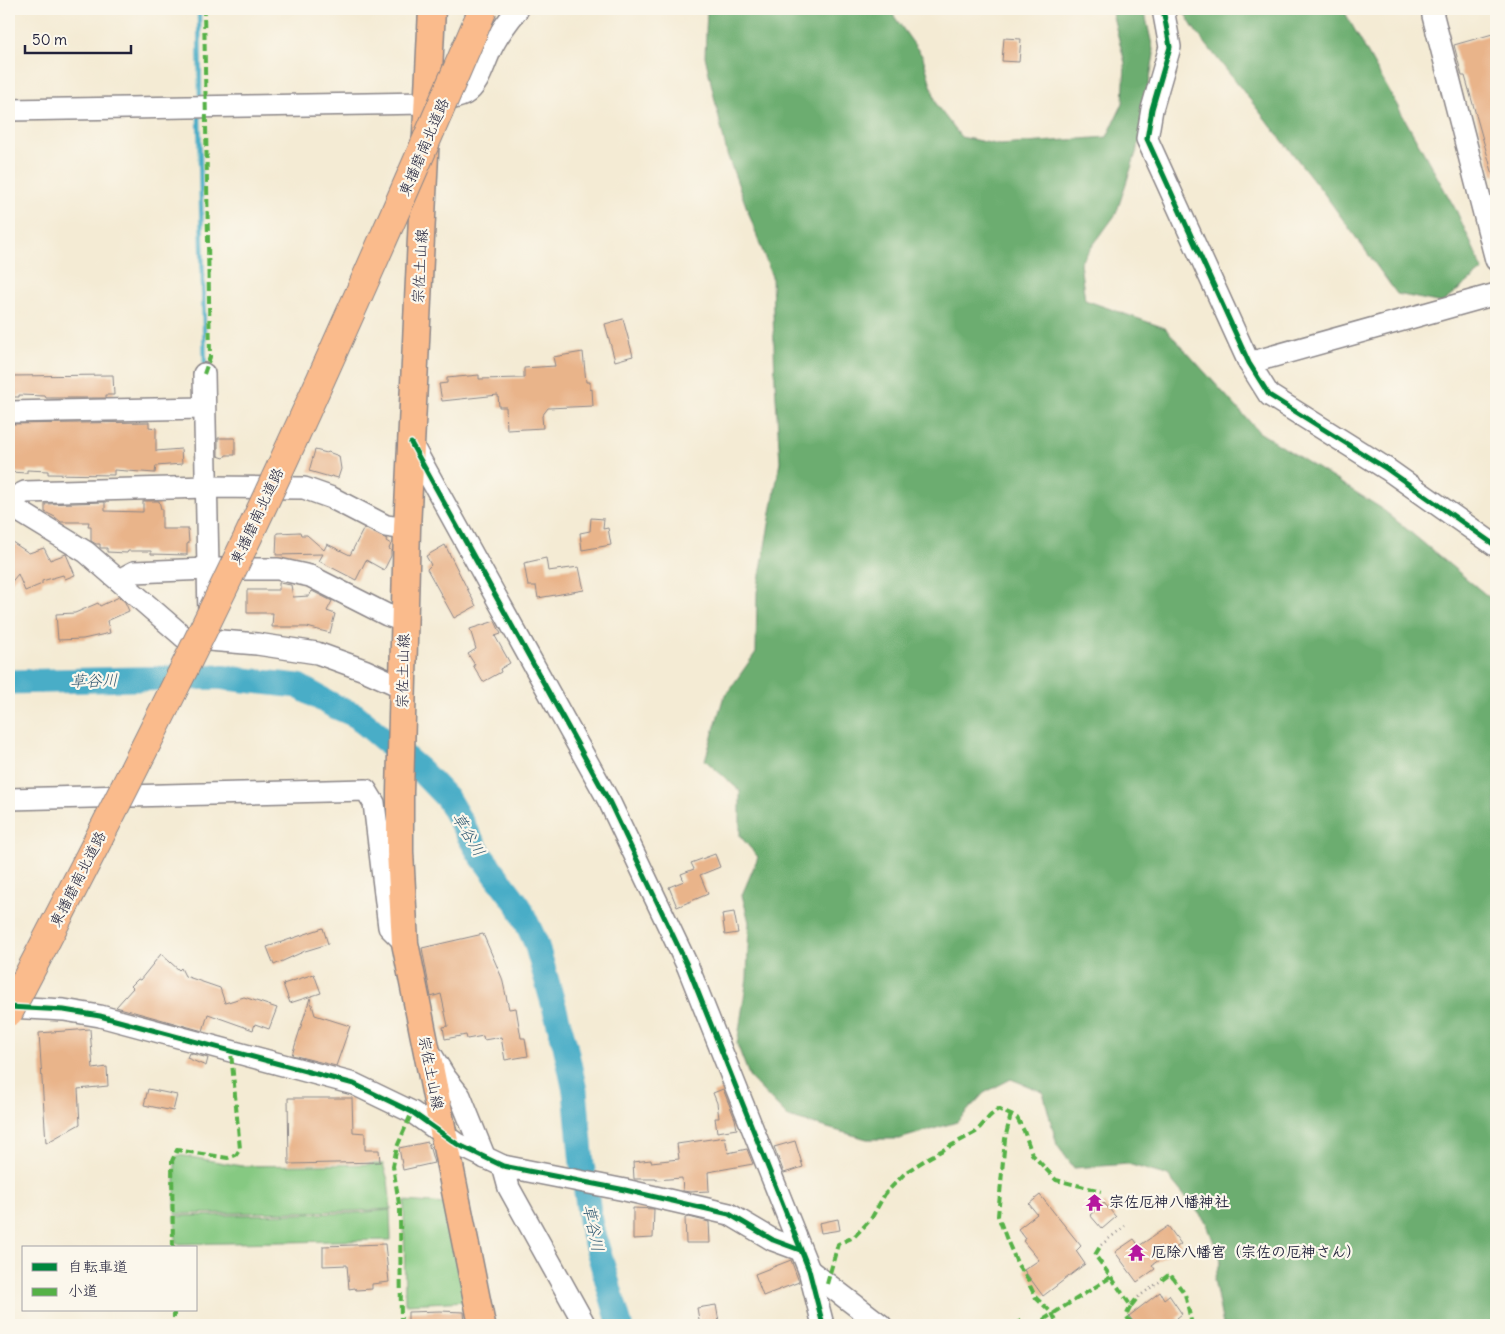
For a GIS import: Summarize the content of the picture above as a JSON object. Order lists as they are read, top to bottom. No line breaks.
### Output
{"streets":{"highway":["東播磨南北道路"],"main road":["宗佐土山線"]},"water":["草谷川"],"places":{"temple":["宗佐厄神八幡神社","厄除八幡宮（宗佐の厄神さん）"]},"legend":["自転車道","小道"],"scale_bar":"50 m"}
